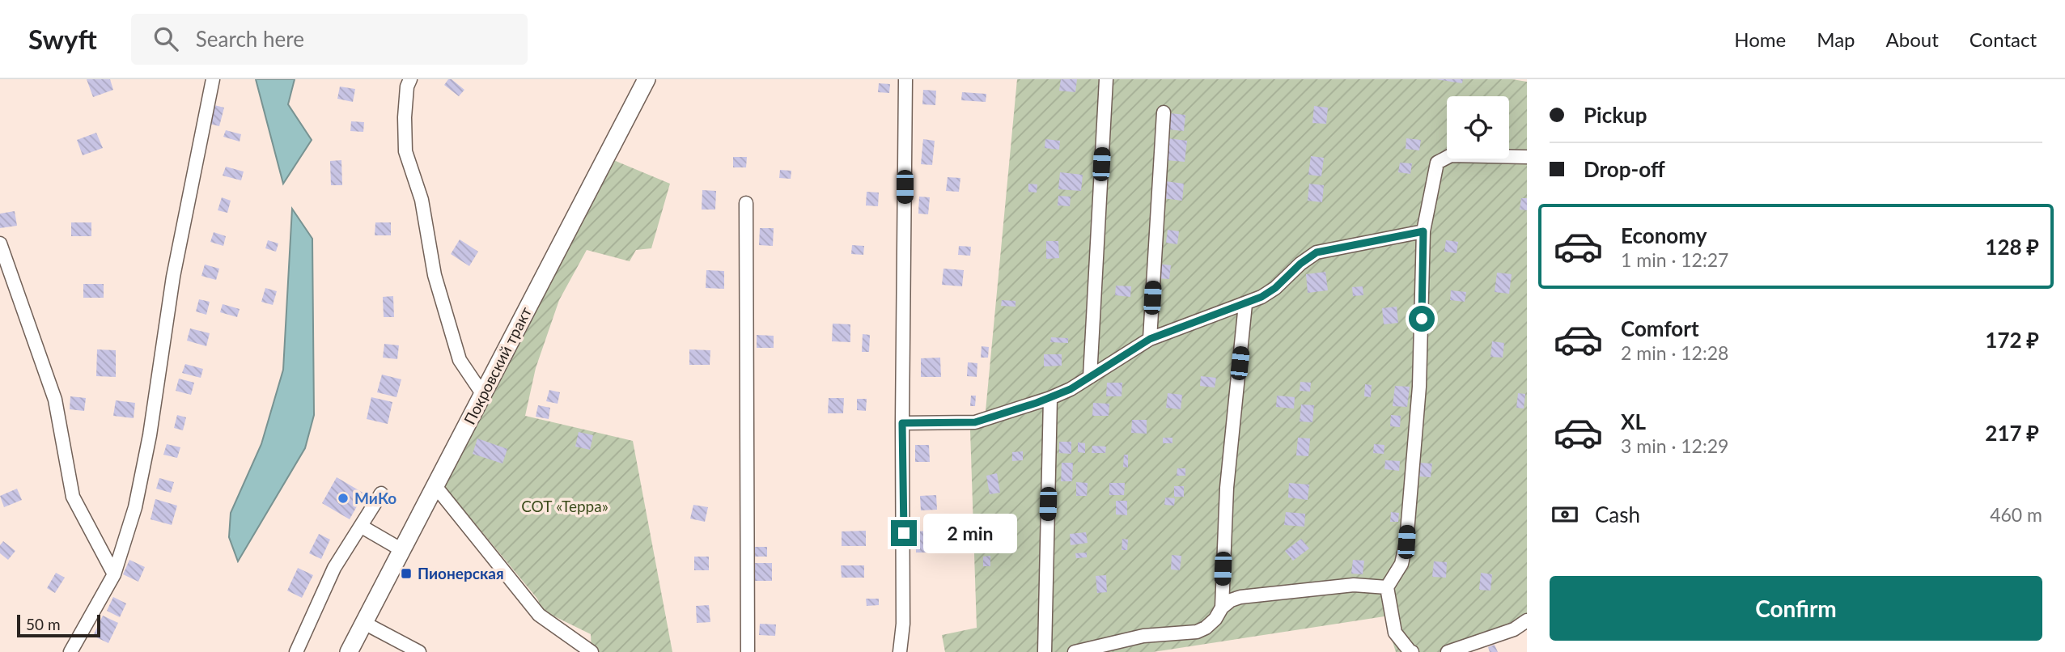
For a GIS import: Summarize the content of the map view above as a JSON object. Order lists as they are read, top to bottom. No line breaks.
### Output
{"streets":{"main road":["Покровский тракт"]},"parks":["СОТ «Терра»"],"places":{"other":["МиКо"],"transit":["Пионерская"]},"scale_bar":"50 m","page":{"header":"Swyft","search":"Search here","nav":["Home","Map","About","Contact"],"banner":["Pickup","Drop-off"],"list":[{"name":"Economy","note":"1 min · 12:27","value":"128 ₽"},{"name":"Comfort","note":"2 min · 12:28","value":"172 ₽"},{"name":"XL","note":"3 min · 12:29","value":"217 ₽"}],"pay":["Cash","460 m"],"bubble":"2 min","buttons":"Confirm","scale":"50 m"}}
